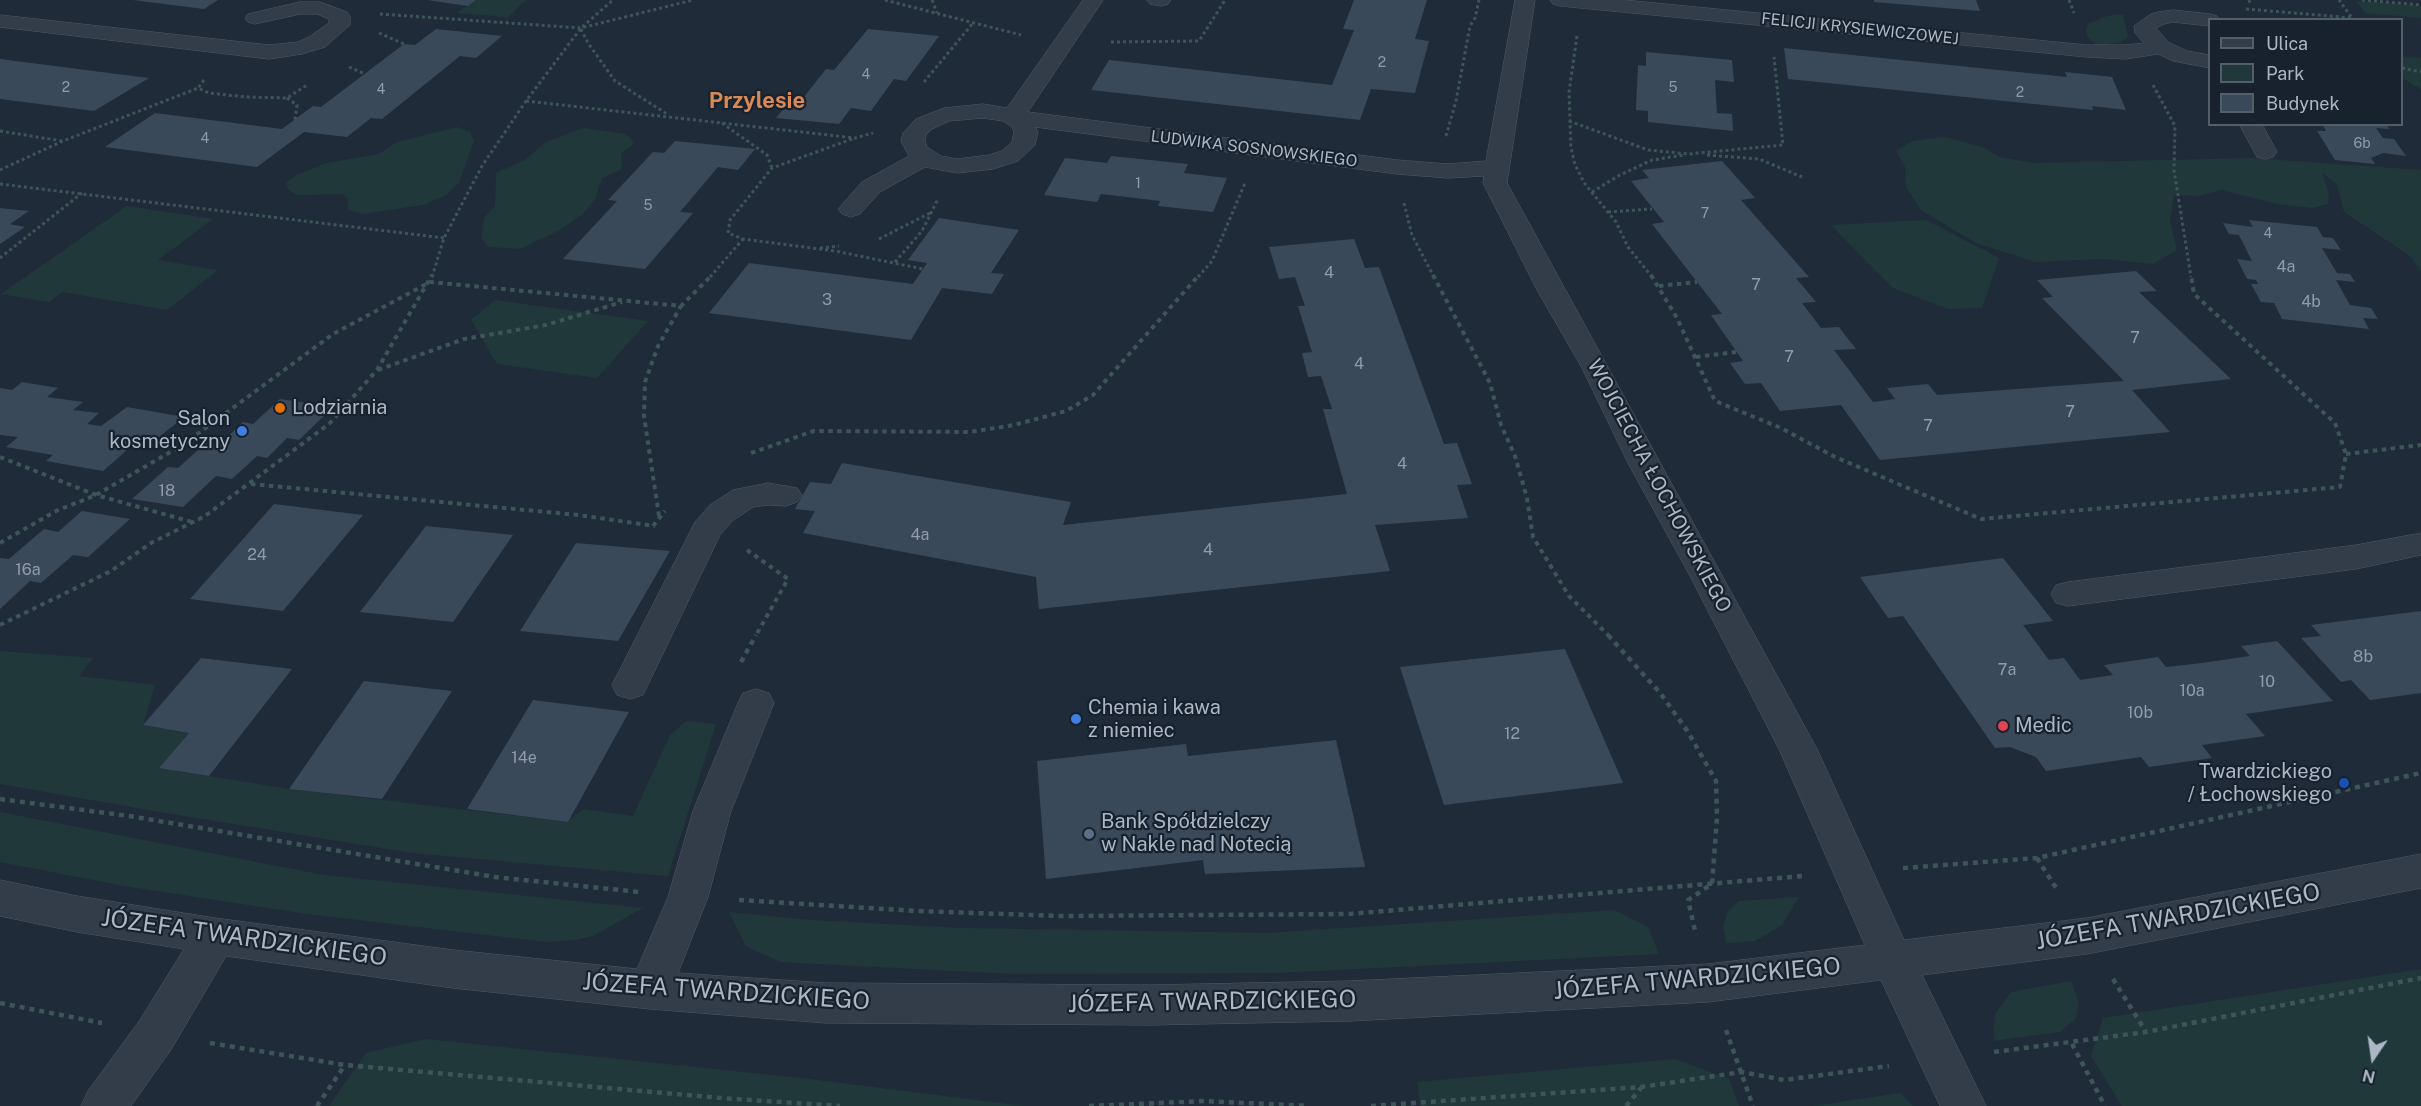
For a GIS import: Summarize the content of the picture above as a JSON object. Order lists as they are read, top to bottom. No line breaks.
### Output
{"streets":{"street":["FELICJI KRYSIEWICZOWEJ","LUDWIKA SOSNOWSKIEGO","WOJCIECHA ŁOCHOWSKIEGO","JÓZEFA TWARDZICKIEGO"]},"crossings":[["LUDWIKA SOSNOWSKIEGO","WOJCIECHA ŁOCHOWSKIEGO"],["WOJCIECHA ŁOCHOWSKIEGO","JÓZEFA TWARDZICKIEGO"]],"districts":["Przylesie"],"places":["Lodziarnia","Salon kosmetyczny","Chemia i kawa z niemiec","Medic","Twardzickiego / Łochowskiego","Bank Spółdzielczy w Nakle nad Notecią"],"house_numbers":["2","4","2","5","4","2","4","6b","1","5","7","4","4a","4","7","3","4b","7","7","4","7","7","4","18","4a","4","24","16a","8b","7a","10","10a","10b","12","14e"],"legend":["Ulica","Park","Budynek"],"north":"bottom"}
